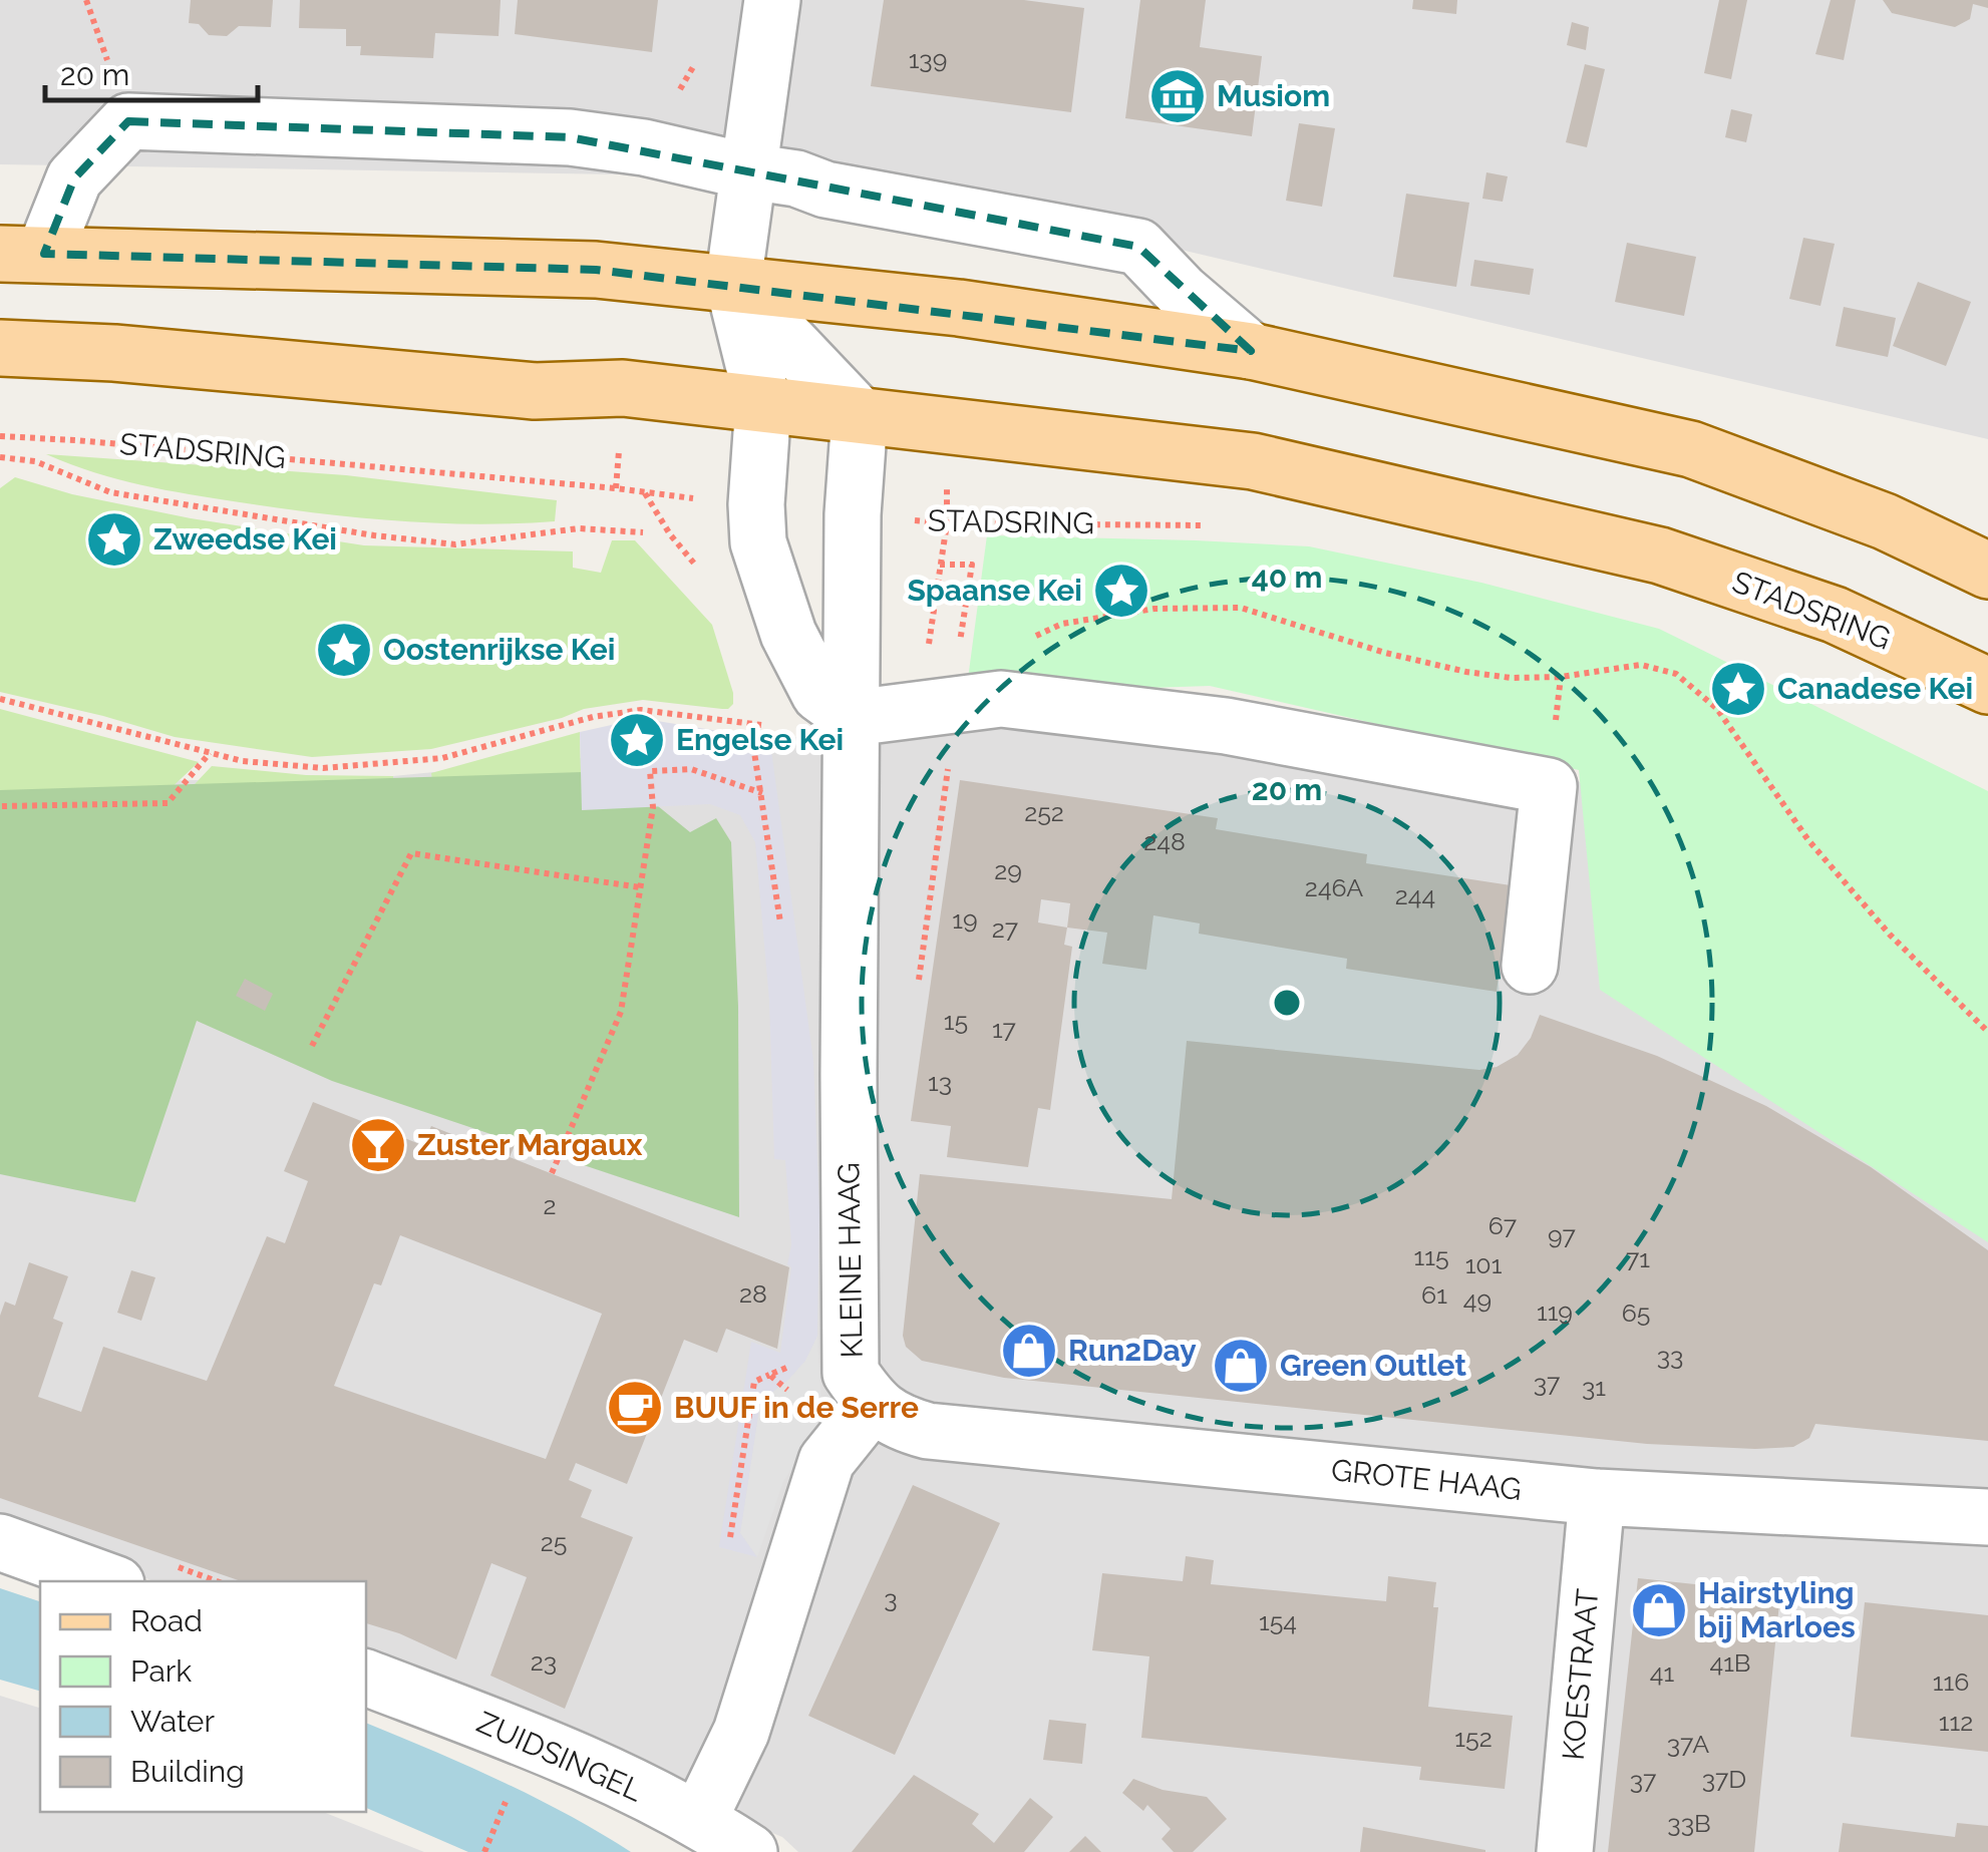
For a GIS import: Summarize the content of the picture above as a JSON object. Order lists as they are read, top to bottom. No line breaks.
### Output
{"streets":{"main road":["STADSRING"],"street":["KLEINE HAAG","GROTE HAAG","KOESTRAAT","ZUIDSINGEL"]},"crossings":[["STADSRING","KLEINE HAAG"],["KLEINE HAAG","GROTE HAAG"],["GROTE HAAG","KOESTRAAT"]],"places":{"museum":["Musiom"],"place":["Zweedse Kei","Spaanse Kei","Oostenrijkse Kei","Canadese Kei","Engelse Kei"],"bar":["Zuster Margaux"],"shop":["Run2Day","Green Outlet","Hairstyling bij Marloes"],"cafe":["BUUF in de Serre"]},"house_numbers":["139","252","248","29","246A","244","19","27","15","17","13","2","67","97","115","71","101","28","61","49","119","65","33","37","31","25","3","154","23","41B","41","116","112","152","37A","37D","37","33B"],"legend":["Road","Park","Water","Building"],"scale_bar":"20 m","rings":["40 m","20 m"]}
